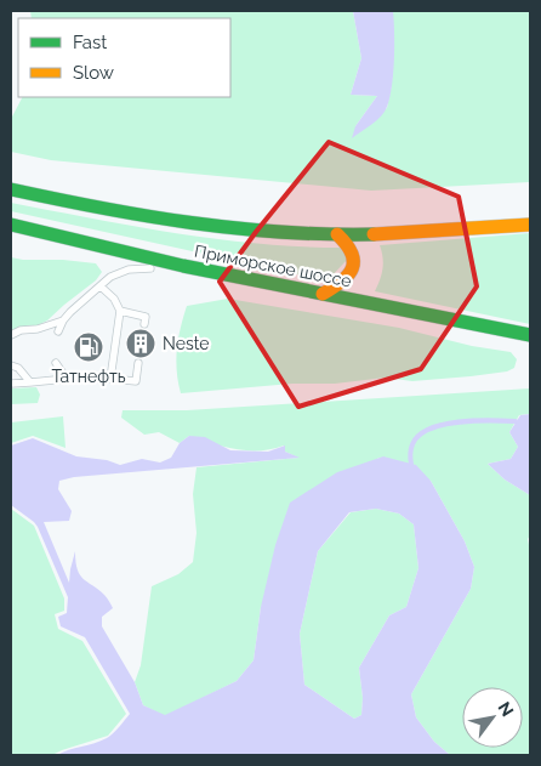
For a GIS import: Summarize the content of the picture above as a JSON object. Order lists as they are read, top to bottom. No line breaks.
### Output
{"streets":{"highway":["Приморское шоссе"]},"places":{"building":["Neste"],"fuel station":["Татнефть"]},"legend":["Fast","Slow"],"north":"top right"}
